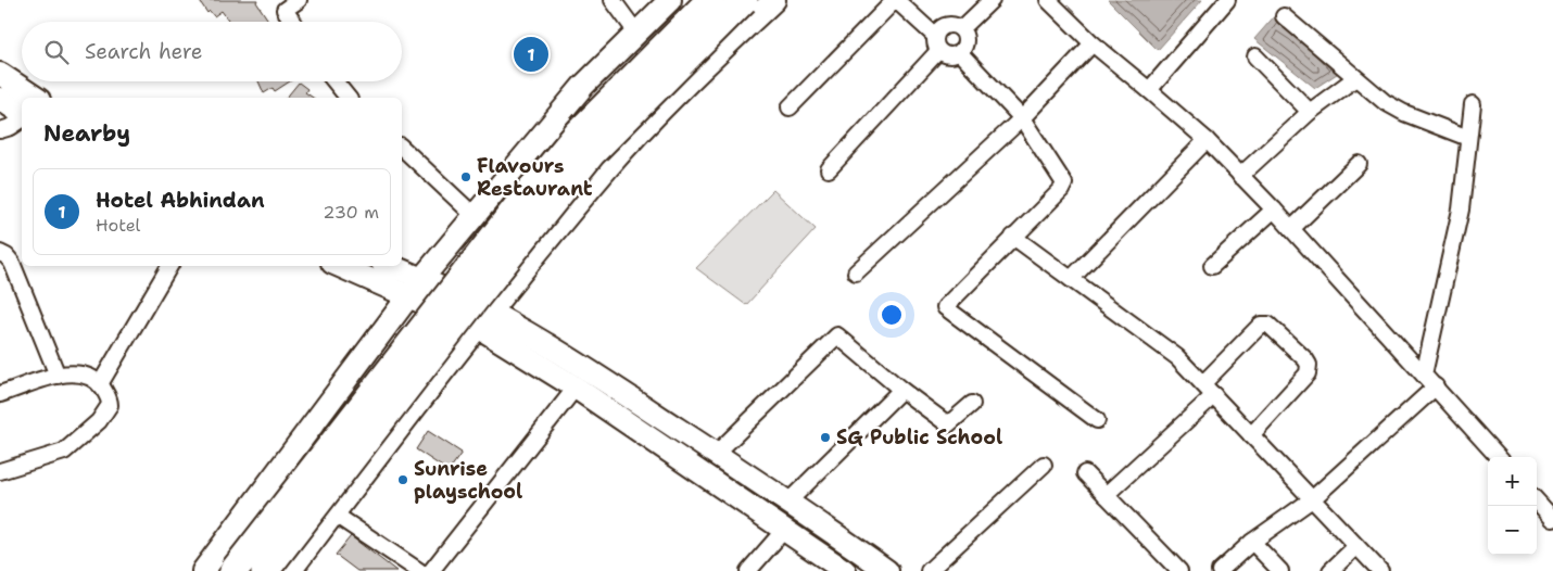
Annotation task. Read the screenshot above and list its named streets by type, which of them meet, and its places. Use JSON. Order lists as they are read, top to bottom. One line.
{"places":["Flavours Restaurant","SG Public School","Sunrise playschool"],"page":{"search":"Search here","pins":"1","heading":"Nearby","list":[{"mark":"1","name":"Hotel Abhindan","note":"Hotel","value":"230 m"}],"map_buttons":["+","−"]}}
